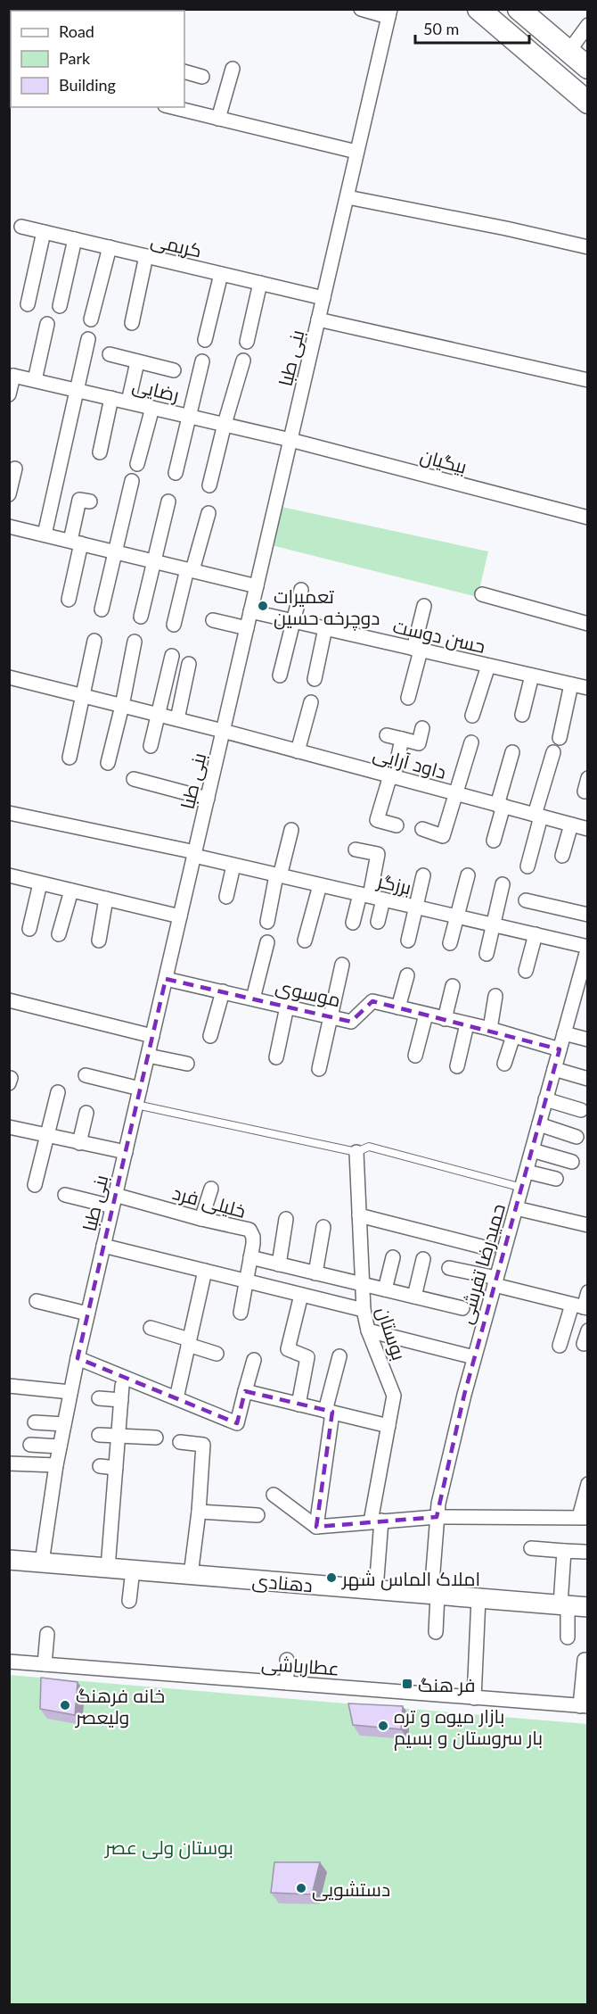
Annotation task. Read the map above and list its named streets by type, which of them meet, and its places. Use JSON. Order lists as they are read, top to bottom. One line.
{"streets":{"main road":["دهنادی"],"street":["کریمی","بنی طبا","رضایی","بیگیان","حسن دوست","داود آرایی","برزگر","موسوی","خلیلی فرد","حمیدرضا تفرشی","بوستان","عطارباشی"]},"crossings":[["کریمی","بنی طبا"],["بنی طبا","رضایی"],["بنی طبا","بیگیان"],["بنی طبا","حسن دوست"],["بنی طبا","داود آرایی"],["بنی طبا","برزگر"],["بنی طبا","موسوی"],["بنی طبا","خلیلی فرد"],["بنی طبا","دهنادی"],["رضایی","بیگیان"],["برزگر","حمیدرضا تفرشی"],["موسوی","حمیدرضا تفرشی"],["حمیدرضا تفرشی","دهنادی"],["بوستان","دهنادی"]],"parks":["بوستان ولی عصر"],"places":{"other":["تعمیرات دوچرخه حسین","املاک الماس شهر","خانه فرهنگ ولیعصر","بازار میوه و تره بار سروستان و بسیم","دستشویی"],"transit":["فر هنگ"]},"legend":["Road","Park","Building"],"scale_bar":"50 m"}
